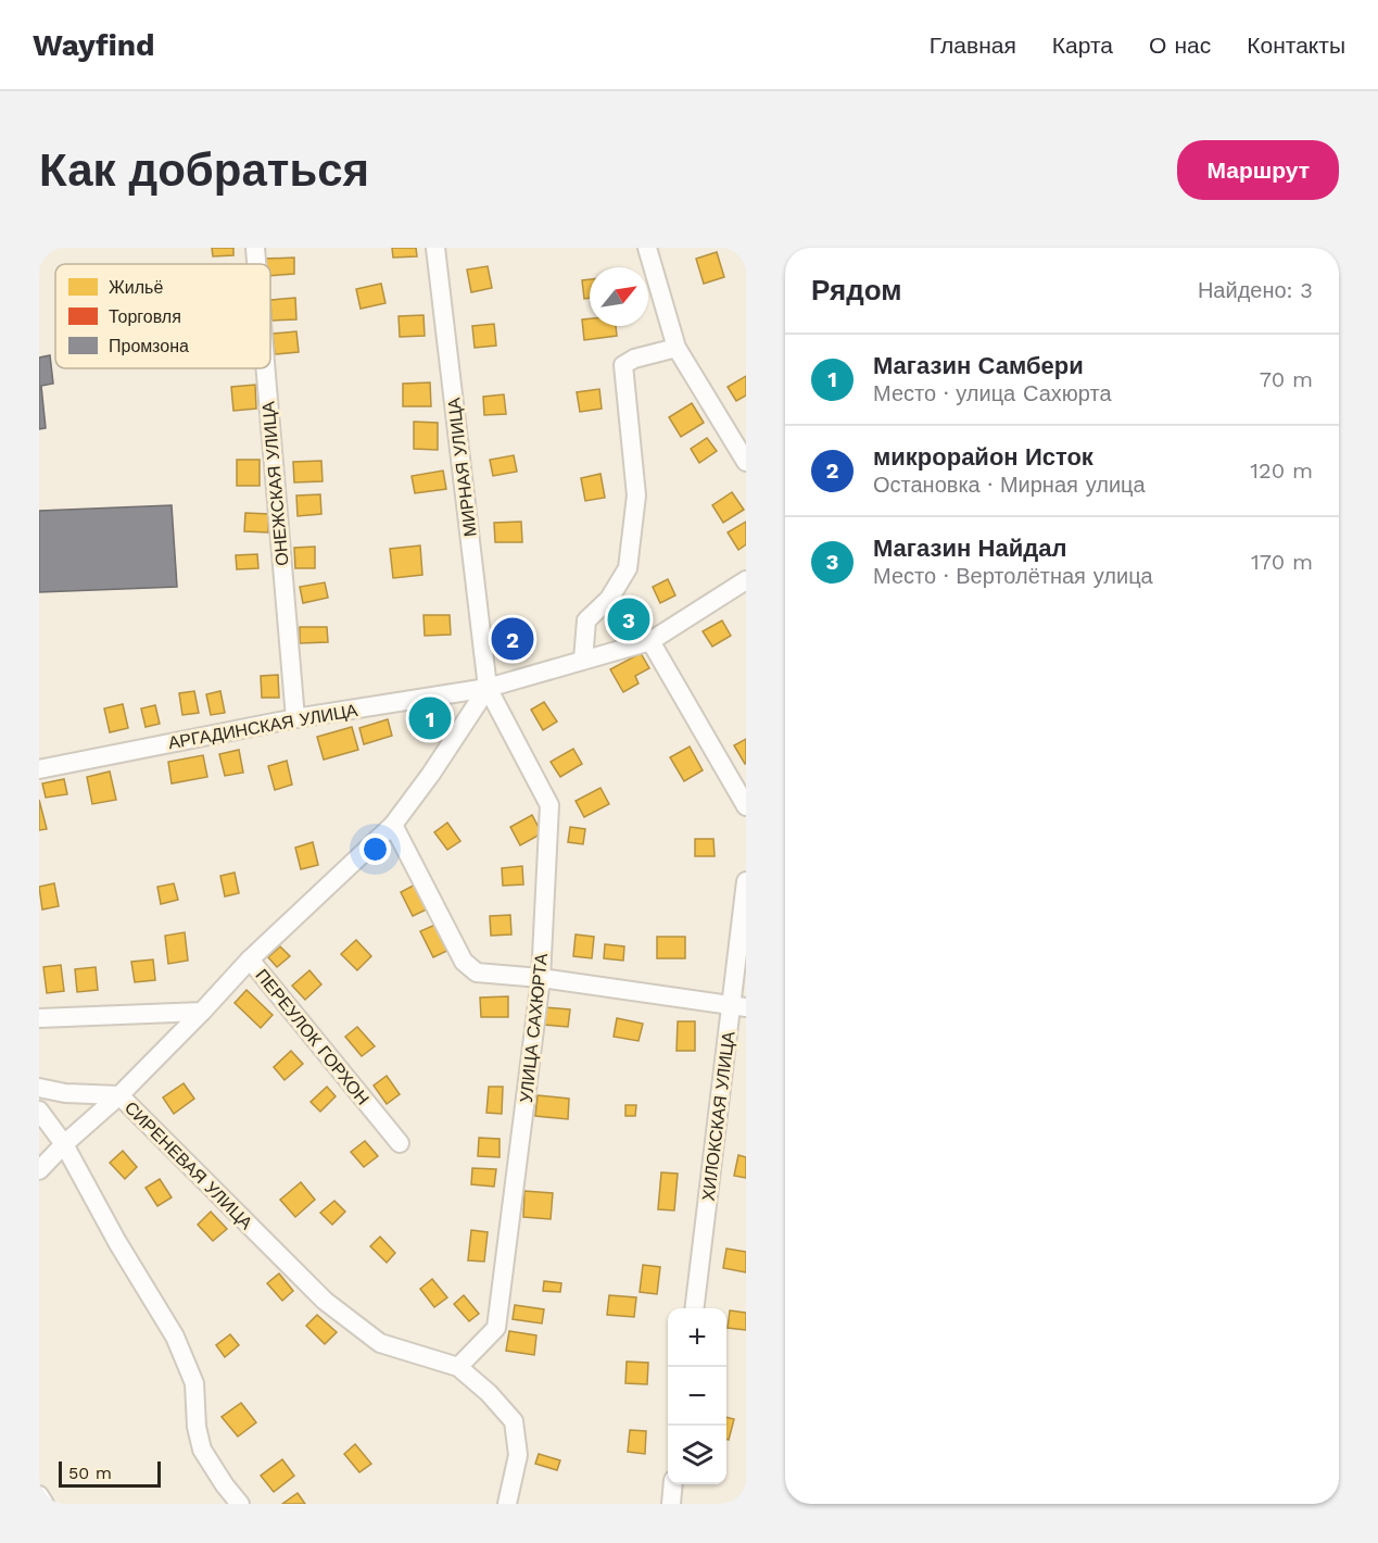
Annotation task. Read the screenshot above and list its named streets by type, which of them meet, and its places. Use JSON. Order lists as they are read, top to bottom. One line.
{"streets":{"street":["МИРНАЯ УЛИЦА","ОНЕЖСКАЯ УЛИЦА","АРГАДИНСКАЯ УЛИЦА","УЛИЦА САХЮРТА","ПЕРЕУЛОК ГОРХОН","ХИЛОКСКАЯ УЛИЦА","СИРЕНЕВАЯ УЛИЦА"]},"crossings":[["МИРНАЯ УЛИЦА","АРГАДИНСКАЯ УЛИЦА"],["МИРНАЯ УЛИЦА","УЛИЦА САХЮРТА"],["ОНЕЖСКАЯ УЛИЦА","АРГАДИНСКАЯ УЛИЦА"],["АРГАДИНСКАЯ УЛИЦА","УЛИЦА САХЮРТА"],["УЛИЦА САХЮРТА","СИРЕНЕВАЯ УЛИЦА"],["ПЕРЕУЛОК ГОРХОН","СИРЕНЕВАЯ УЛИЦА"]],"legend":["Жильё","Торговля","Промзона"],"scale_bar":"50 m","north":"top right","page":{"header":"Wayfind","nav":["Главная","Карта","О нас","Контакты"],"buttons":"Маршрут","title":"Как добраться","heading":["Рядом","Найдено: 3"],"list":[{"mark":"1","name":"Магазин Самбери","note":"Место · улица Сахюрта","value":"70 m"},{"mark":"2","name":"микрорайон Исток","note":"Остановка · Мирная улица","value":"120 m"},{"mark":"3","name":"Магазин Найдал","note":"Место · Вертолётная улица","value":"170 m"}],"pins":["3","2","1"],"map_buttons":["+","−"],"scale":"50 m"}}
